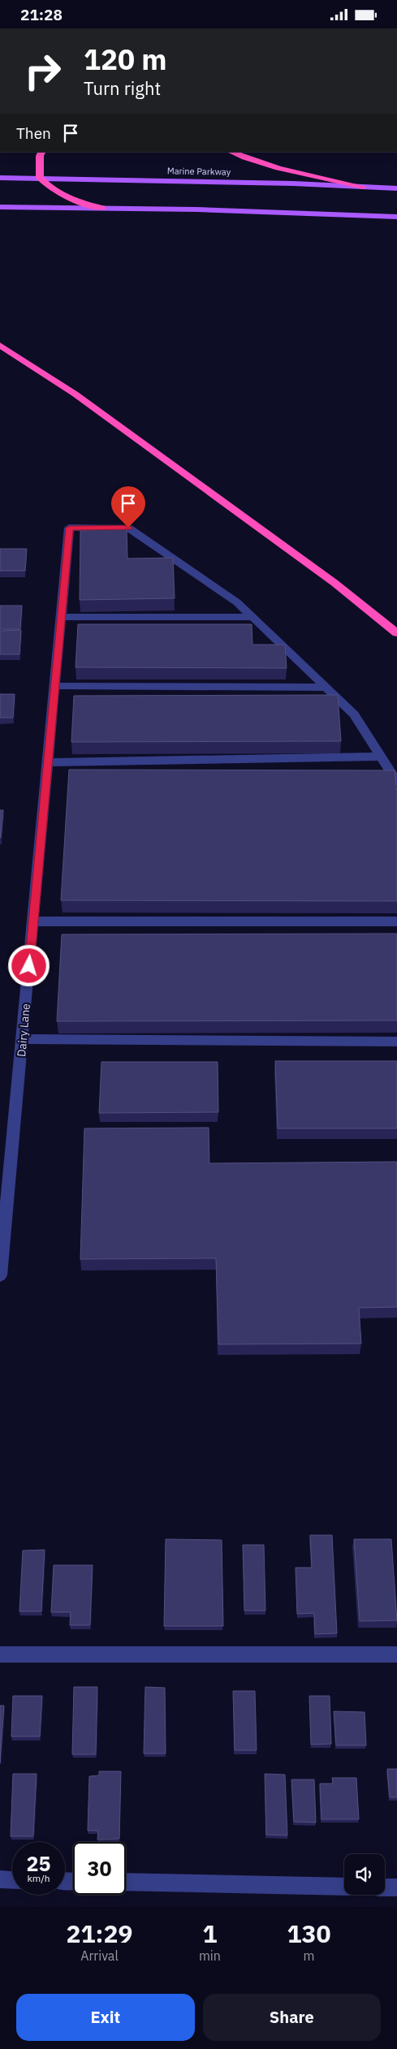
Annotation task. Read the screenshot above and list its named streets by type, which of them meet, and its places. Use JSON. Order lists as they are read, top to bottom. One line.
{"streets":{"main road":["Marine Parkway"],"street":["Dairy Lane"]},"page":{"status":"21:28","turn":["120 m","Turn right"],"then":"Then","speed":"25 km/h","limit":"30","eta":["21:29","Arrival","1","min","130","m"],"buttons":["Exit","Share"]}}
